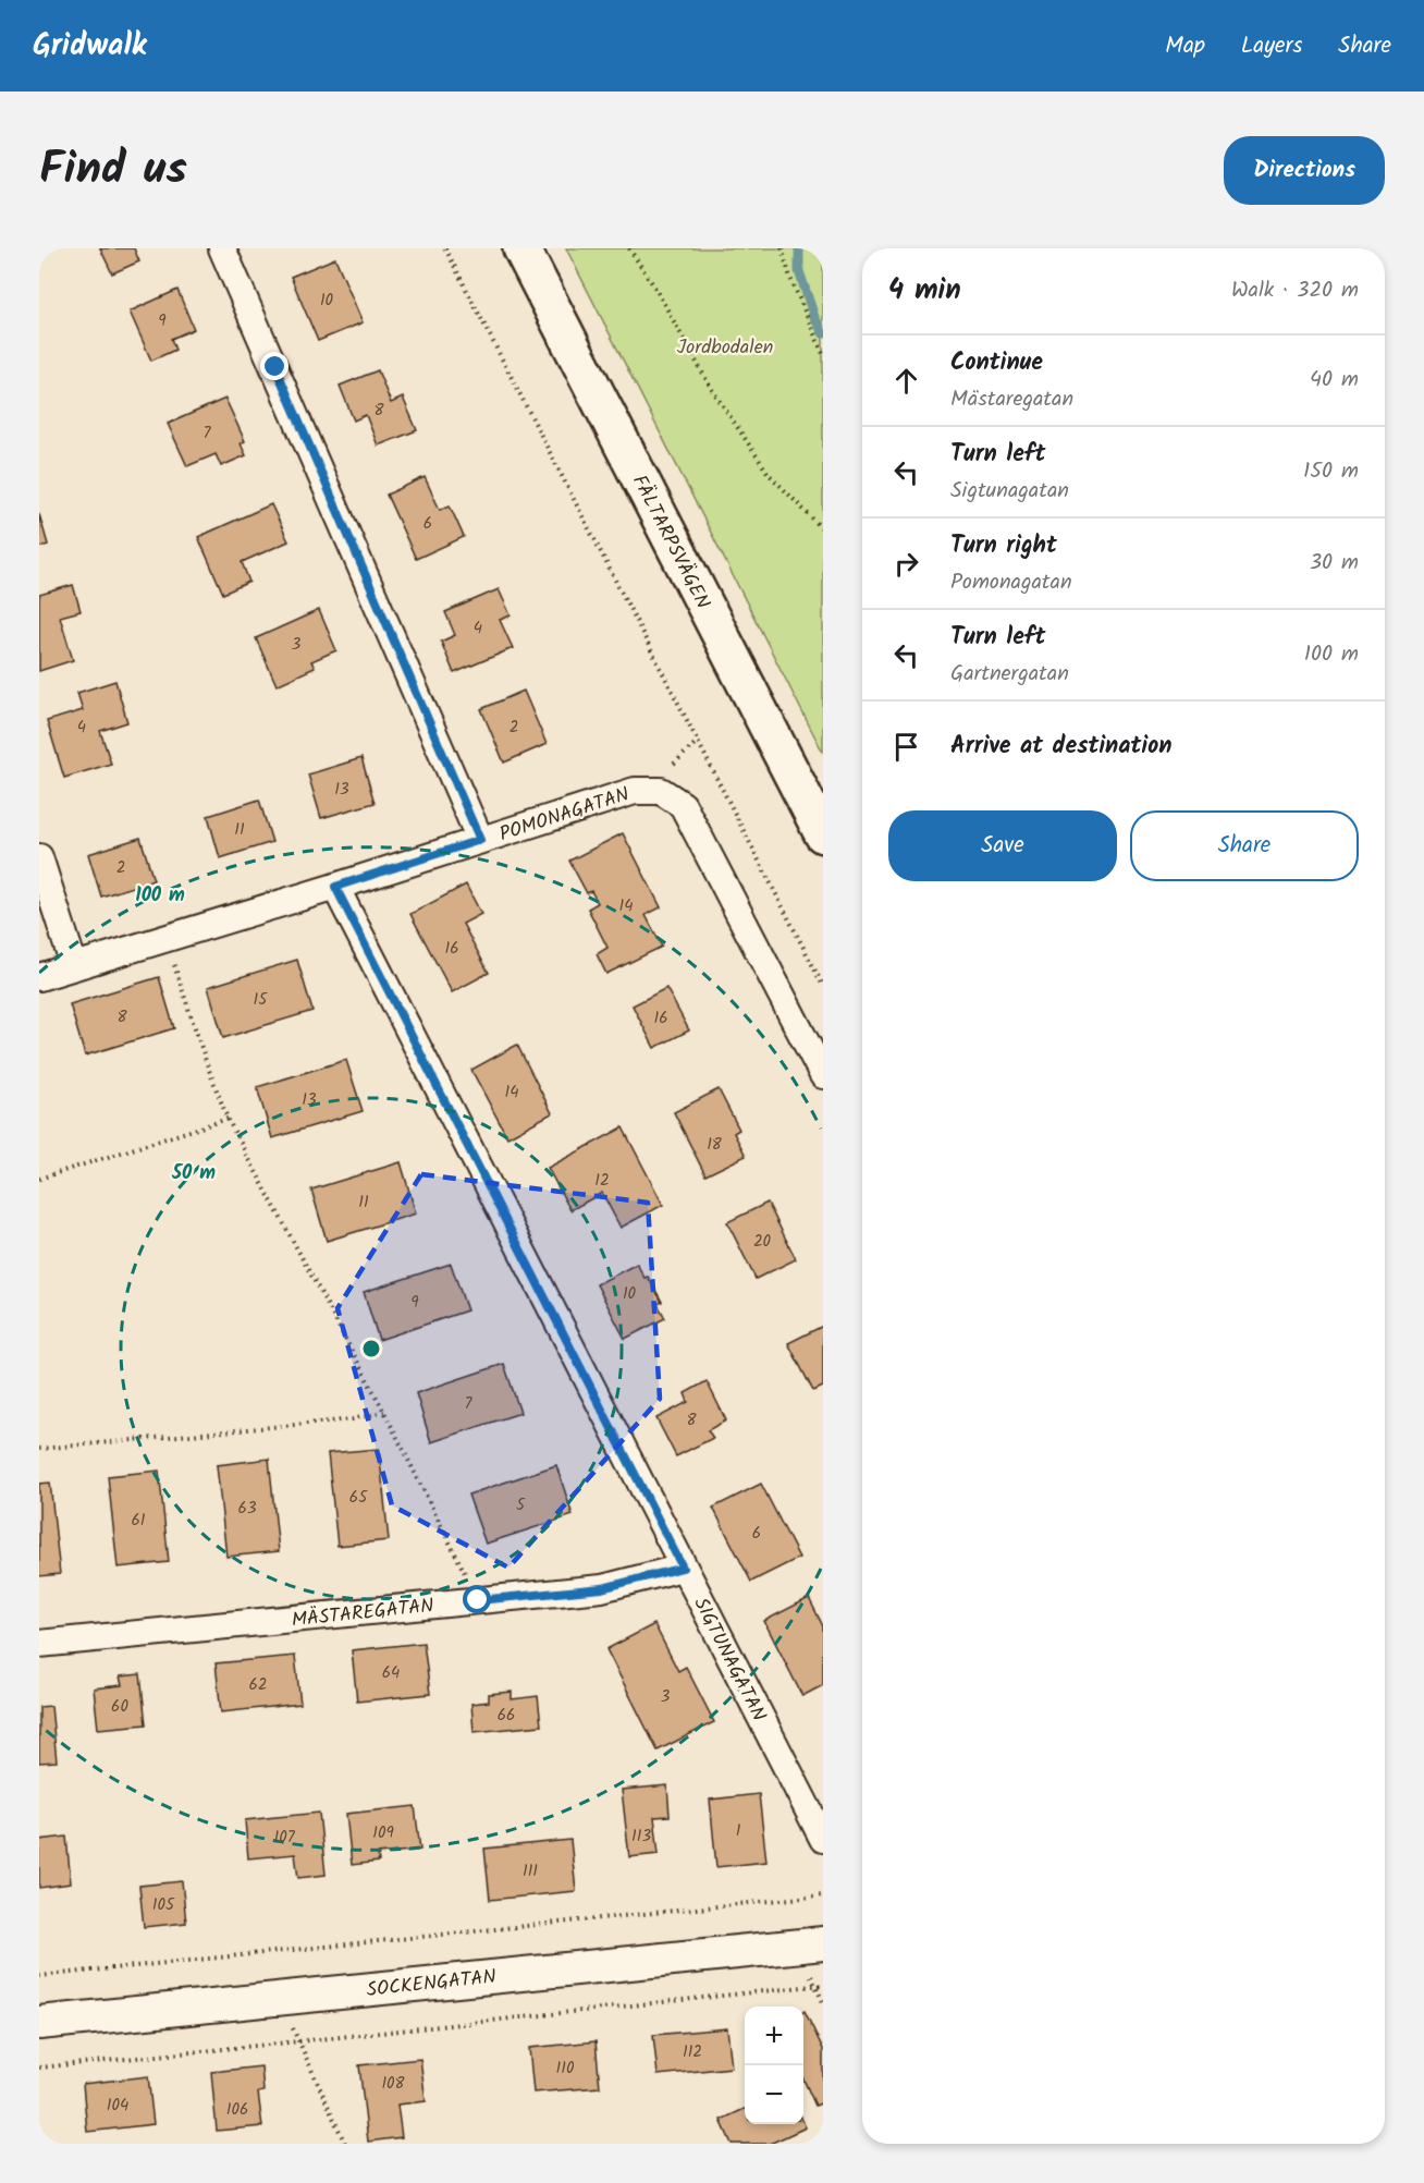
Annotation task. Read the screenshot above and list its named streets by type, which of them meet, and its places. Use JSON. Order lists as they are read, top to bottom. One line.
{"streets":{"main road":["FÄLTARPSVÄGEN"],"street":["POMONAGATAN","MÄSTAREGATAN","SIGTUNAGATAN","SOCKENGATAN"]},"crossings":[["POMONAGATAN","SIGTUNAGATAN"],["MÄSTAREGATAN","SIGTUNAGATAN"]],"parks":["Jordbodalen"],"house_numbers":["10","9","8","7","6","4","3","4","2","13","11","2","14","16","15","8","16","14","13","18","12","11","20","10","9","7","8","65","5","63","61","6","64","62","3","60","66","1","109","113","107","111","105","112","110","108","104","106"],"page":{"header":"Gridwalk","nav":["Map","Layers","Share"],"title":"Find us","buttons":["Directions",["Save","Share"]],"heading":["4 min","Walk · 320 m"],"list":[["Continue","Mästaregatan","40 m"],["Turn left","Sigtunagatan","150 m"],["Turn right","Pomonagatan","30 m"],["Turn left","Gartnergatan","100 m"],"Arrive at destination"],"map_buttons":["+","−"]},"rings":["100 m","50 m"]}
